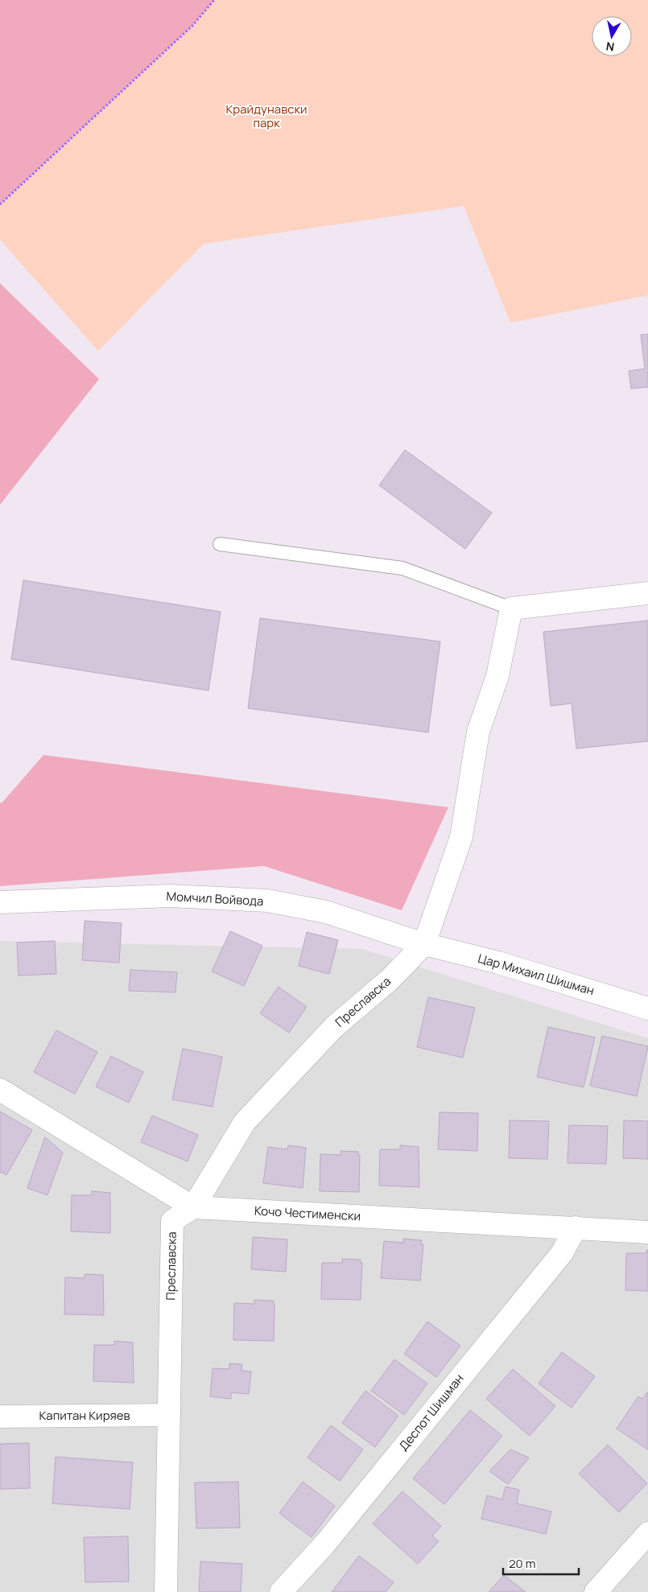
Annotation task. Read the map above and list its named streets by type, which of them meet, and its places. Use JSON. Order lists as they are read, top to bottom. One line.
{"streets":{"street":["Момчил Войвода","Цар Михаил Шишман","Преславска","Кочо Честименски","Деспот Шишман","Капитан Киряев"]},"crossings":[["Момчил Войвода","Цар Михаил Шишман"],["Момчил Войвода","Преславска"],["Цар Михаил Шишман","Преславска"],["Преславска","Кочо Честименски"],["Преславска","Капитан Киряев"],["Кочо Честименски","Деспот Шишман"]],"parks":["Крайдунавски парк"],"scale_bar":"20 m","north":"bottom"}
